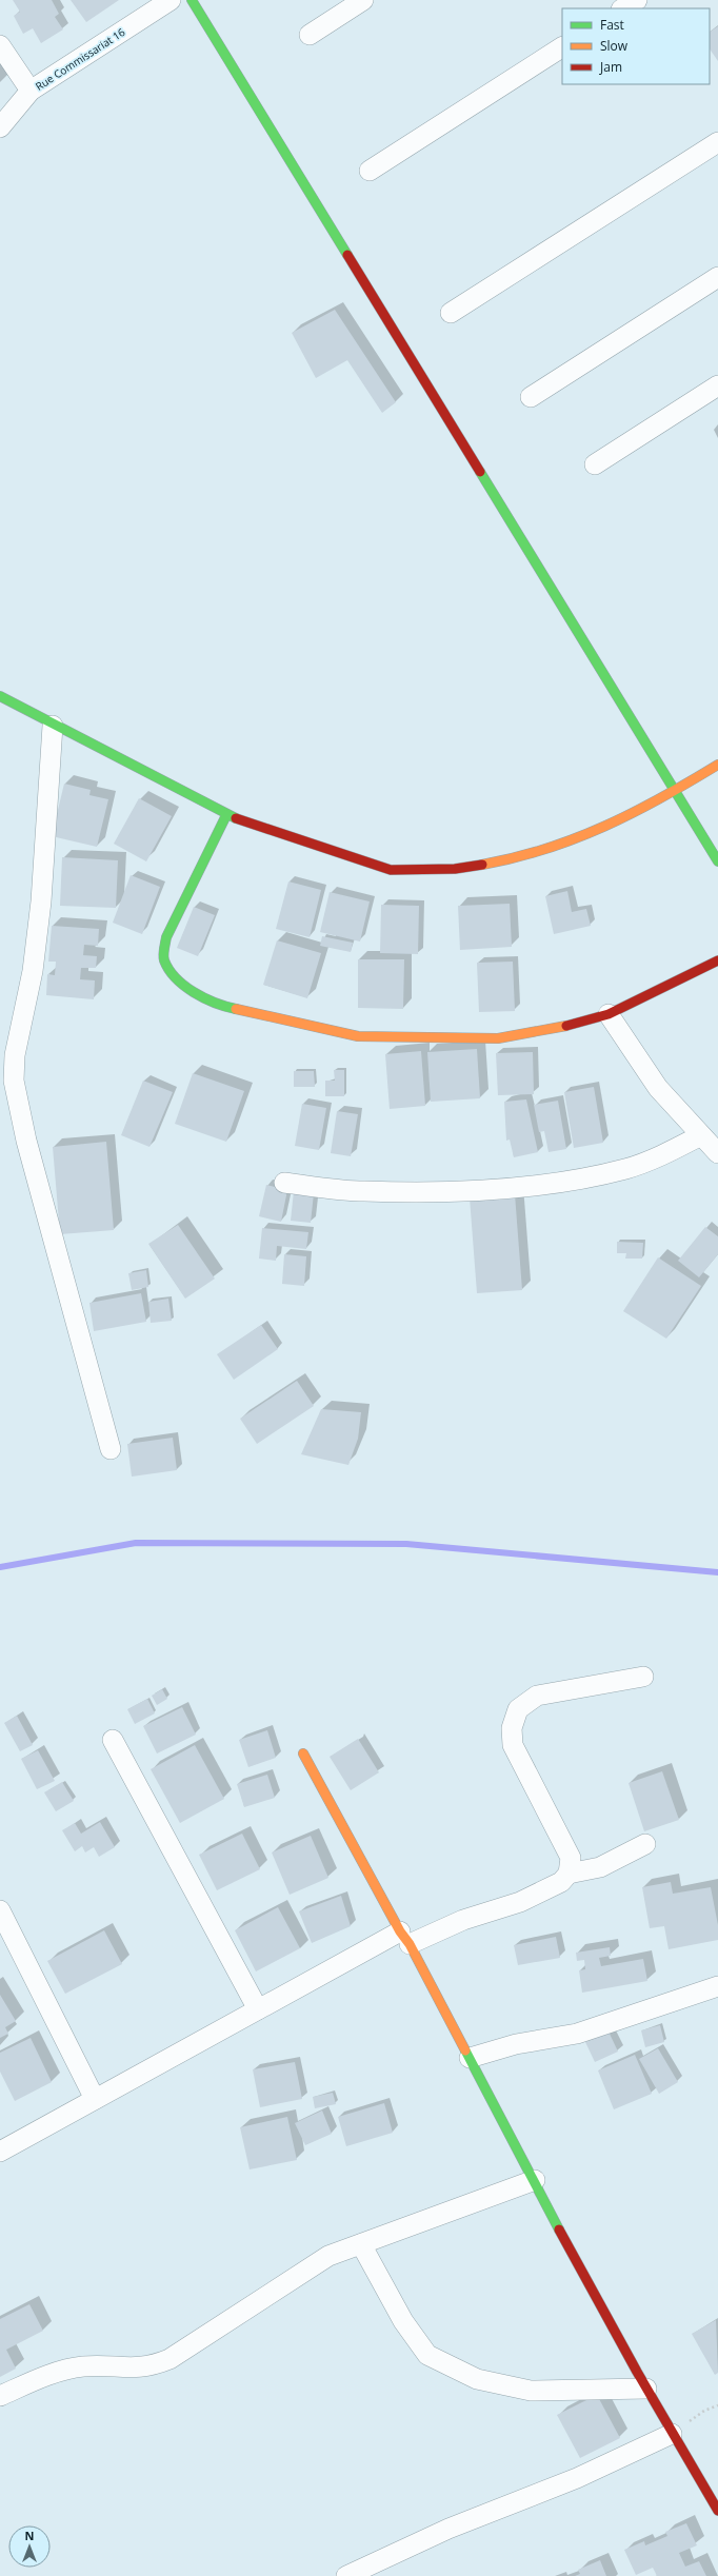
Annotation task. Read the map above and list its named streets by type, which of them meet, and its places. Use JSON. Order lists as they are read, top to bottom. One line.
{"streets":{"street":["Rue Commissariat 16"]},"legend":["Fast","Slow","Jam"],"north":"top"}
